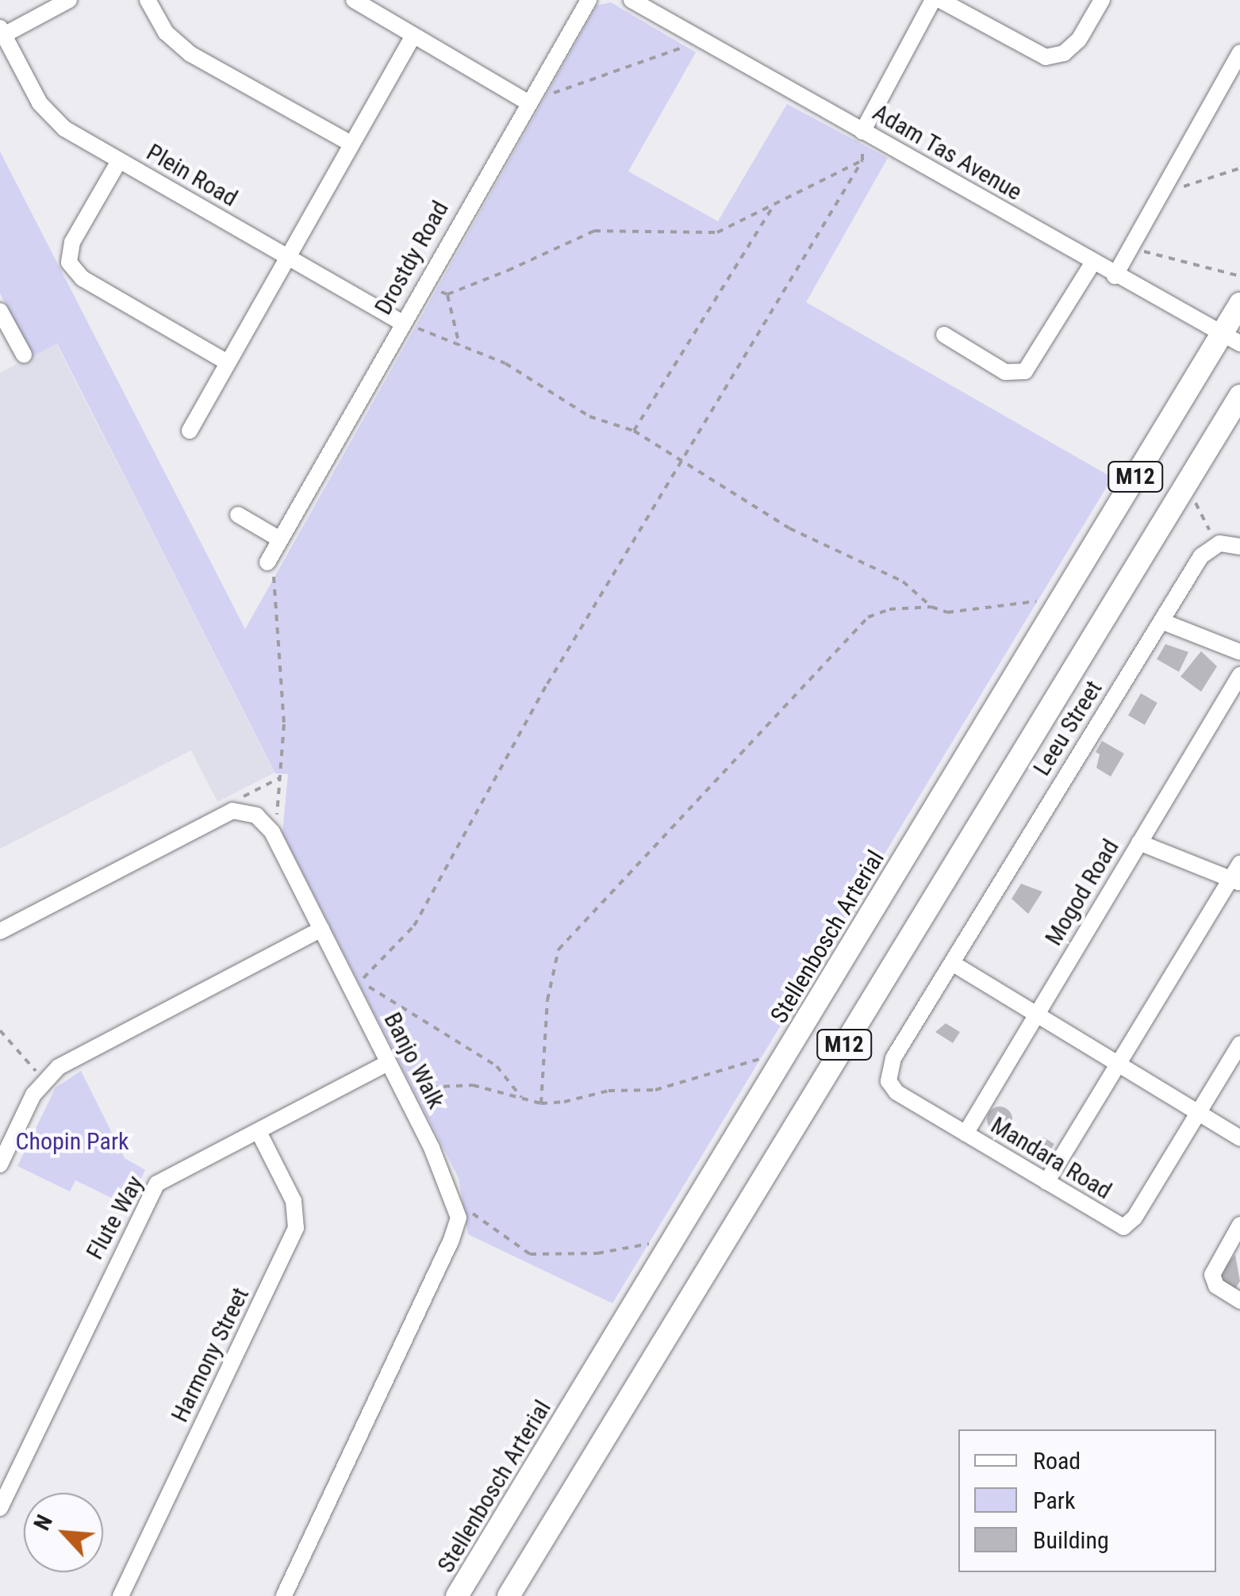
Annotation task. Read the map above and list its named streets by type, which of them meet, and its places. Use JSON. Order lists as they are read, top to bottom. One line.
{"streets":{"main road":["M12","Stellenbosch Arterial"],"street":["Adam Tas Avenue","Plein Road","Drostdy Road","Leeu Street","Mogod Road","Banjo Walk","Mandara Road","Flute Way","Harmony Street"]},"crossings":[["Adam Tas Avenue","Stellenbosch Arterial"],["Plein Road","Drostdy Road"],["Leeu Street","Mandara Road"],["Mogod Road","Mandara Road"],["Banjo Walk","Flute Way"],["Flute Way","Harmony Street"]],"parks":["Chopin Park"],"legend":["Road","Park","Building"],"north":"top left"}
